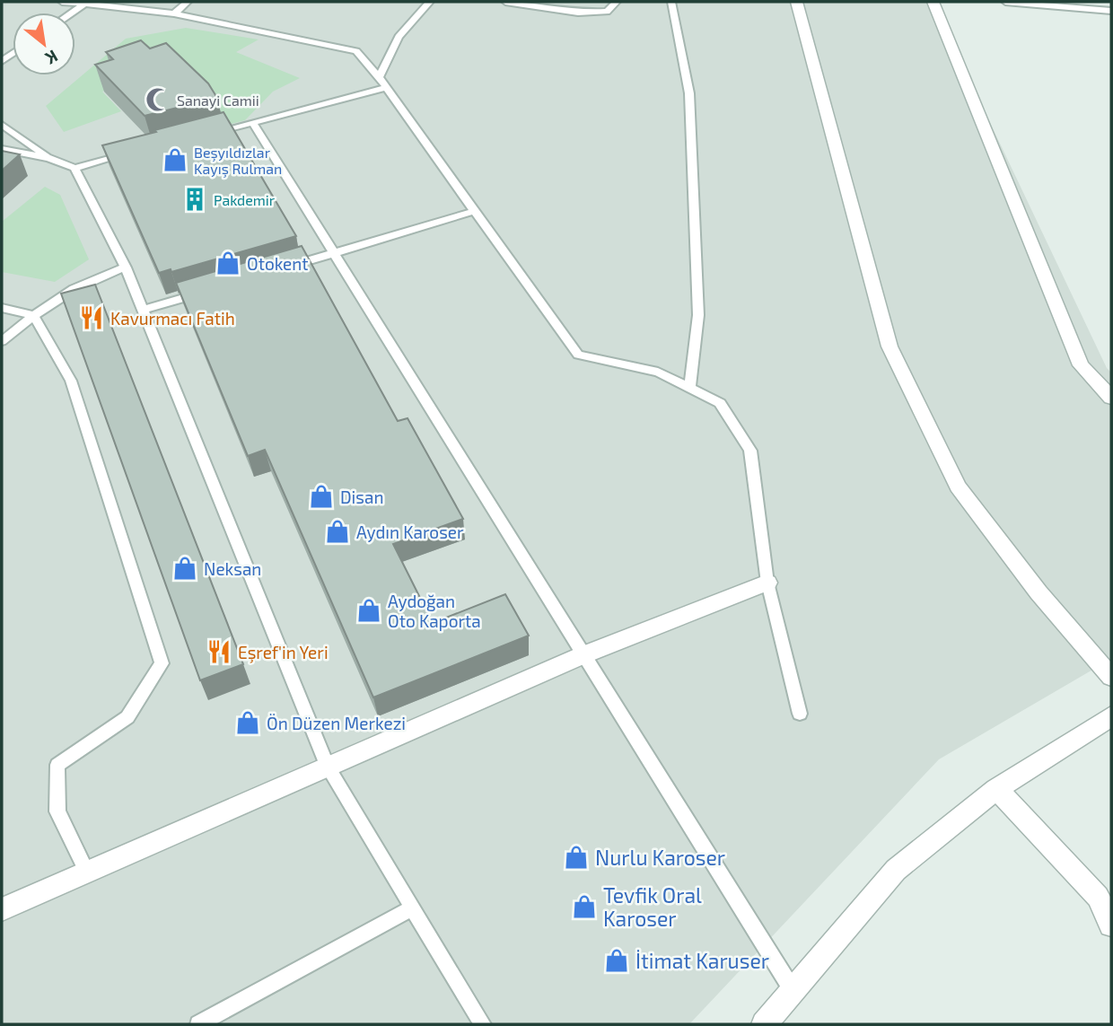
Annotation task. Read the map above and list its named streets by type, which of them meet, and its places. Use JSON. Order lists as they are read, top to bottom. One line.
{"places":{"mosque":["Sanayi Camii"],"shop":["Beşyıldızlar Kayış Rulman","Otokent","Disan","Aydın Karoser","Neksan","Aydoğan Oto Kaporta","Ön Düzen Merkezi","Nurlu Karoser","Tevfik Oral Karoser","İtimat Karuser"],"building":["Pakdemir"],"restaurant":["Kavurmacı Fatih","Eşref'in Yeri"]},"north":"bottom right"}
